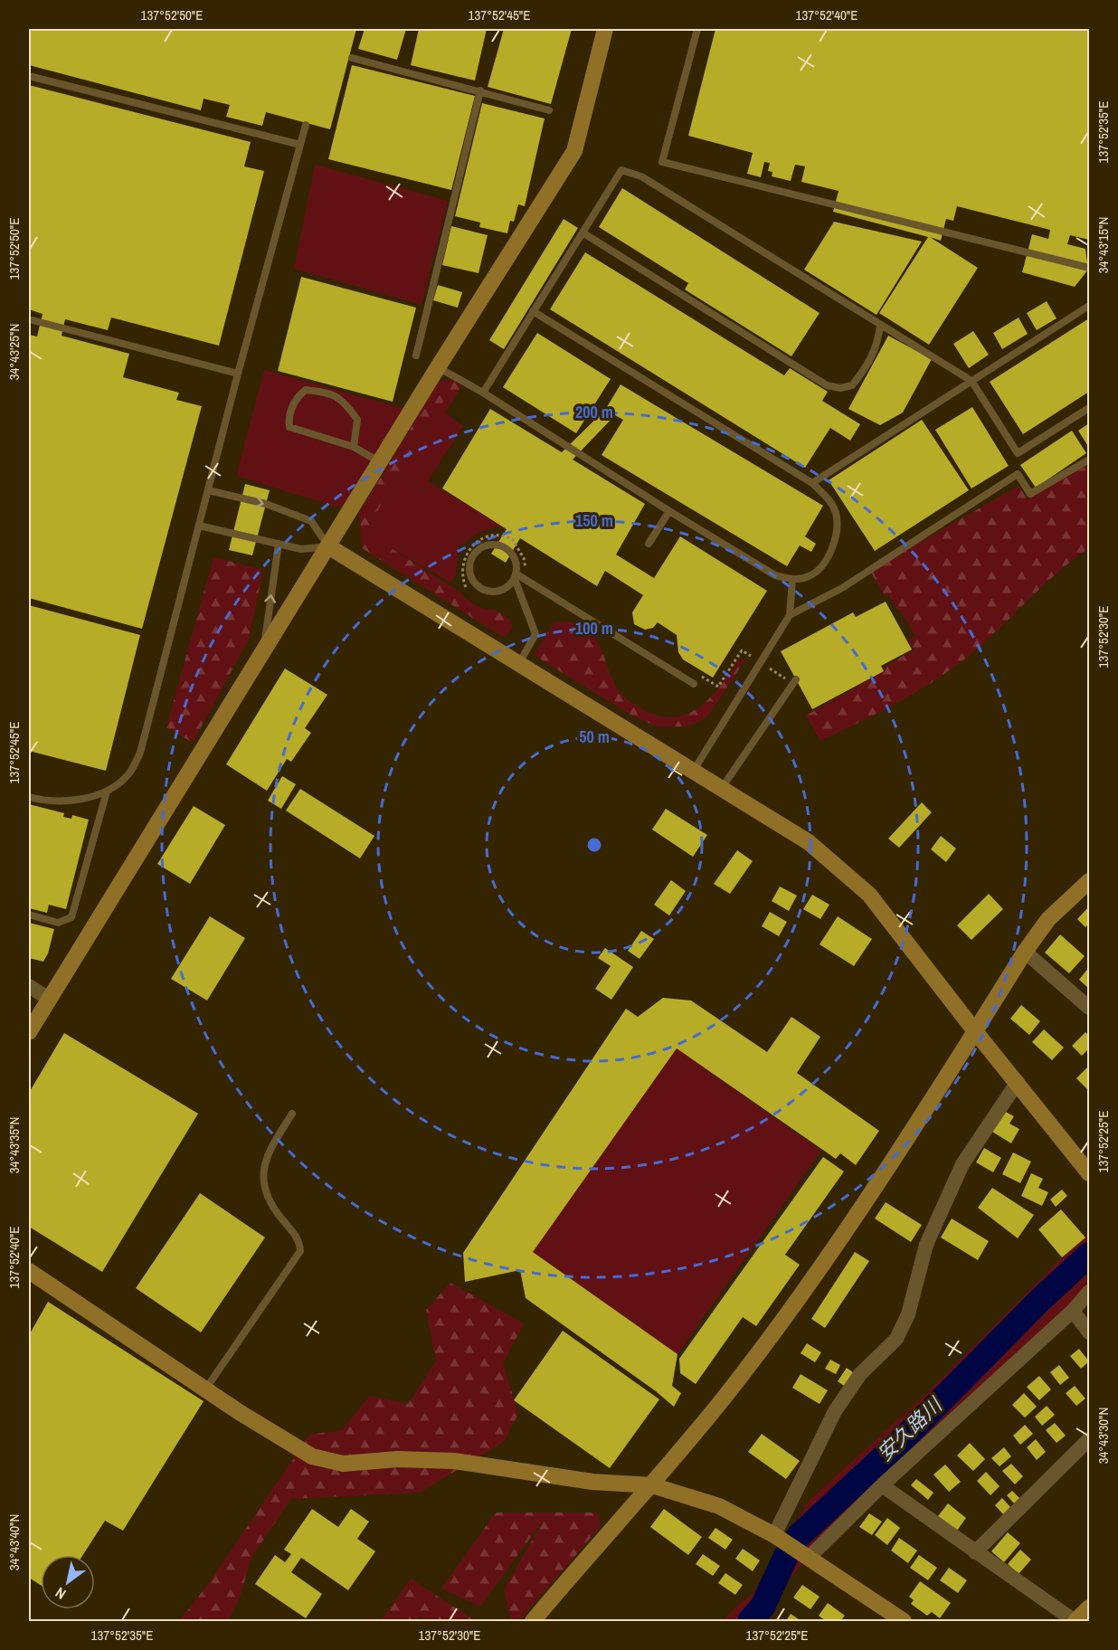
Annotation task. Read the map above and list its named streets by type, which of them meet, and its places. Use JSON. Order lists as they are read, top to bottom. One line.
{"water":["安久路川"],"north":"bottom left","coordinates":["137°52'50\"E","137°52'45\"E","137°52'40\"E","137°52'35\"E","34°43'15\"N","34°43'25\"N","137°52'30\"E","137°52'25\"E","34°43'35\"N","34°43'30\"N","34°43'40\"N"],"rings":["200 m","150 m","100 m","50 m"]}
